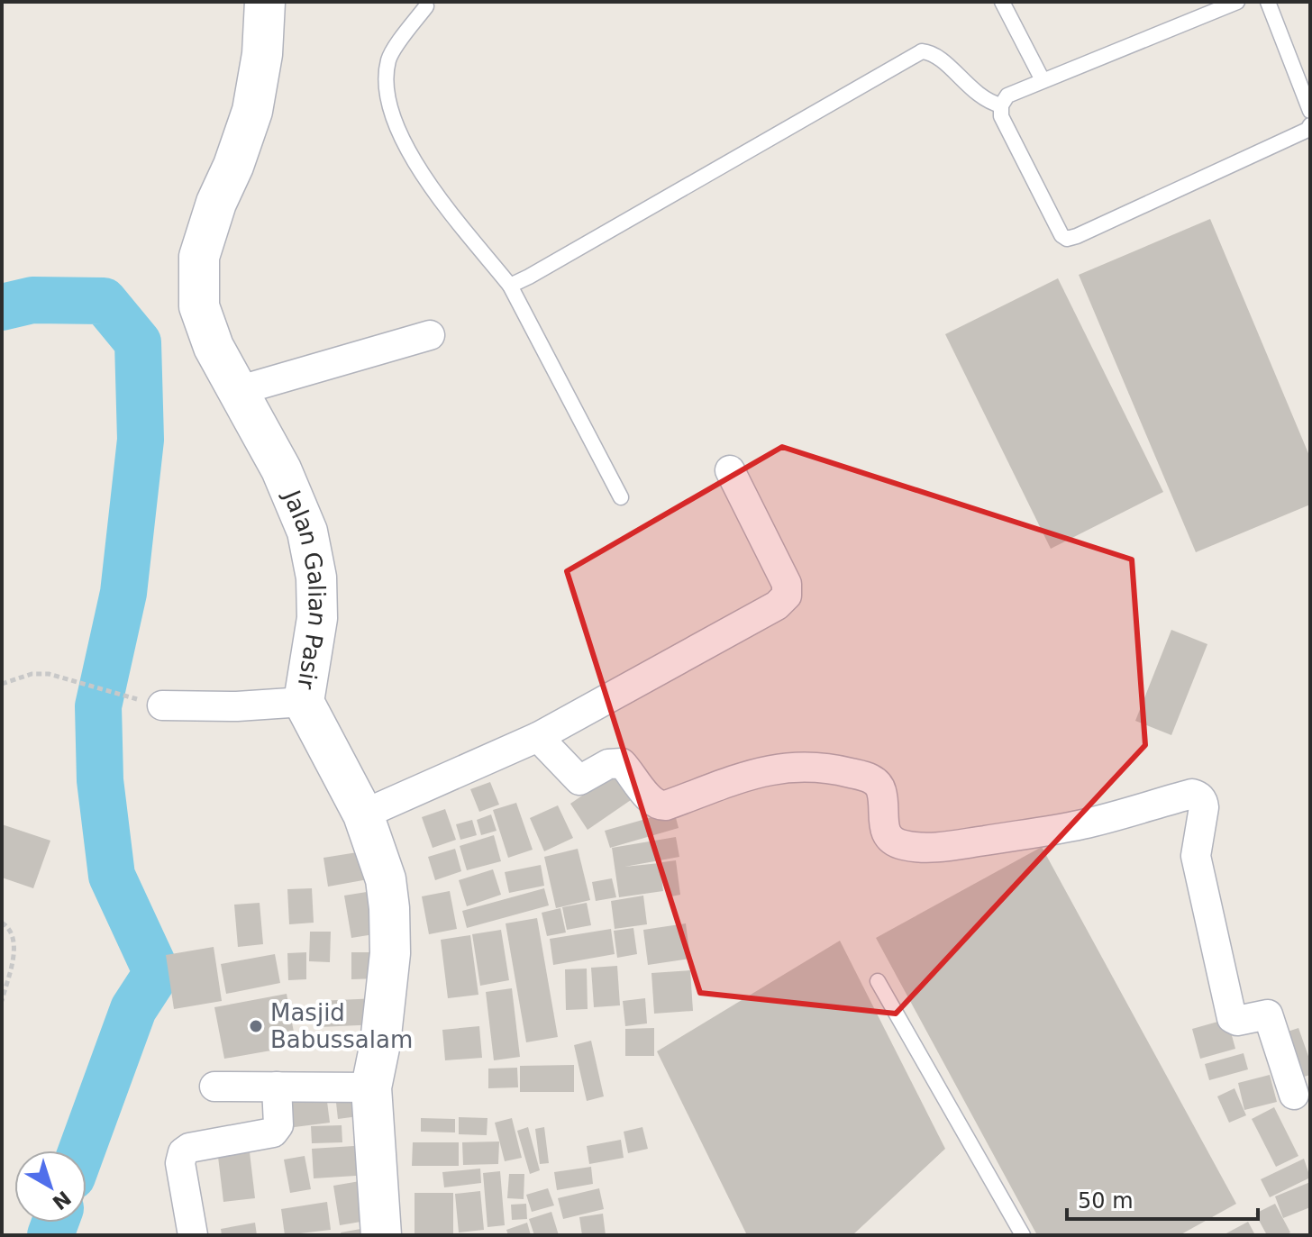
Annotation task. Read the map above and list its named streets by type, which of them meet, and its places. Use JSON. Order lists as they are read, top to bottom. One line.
{"streets":{"street":["Jalan Galian Pasir"]},"places":["Masjid Babussalam"],"scale_bar":"50 m","north":"bottom right"}
